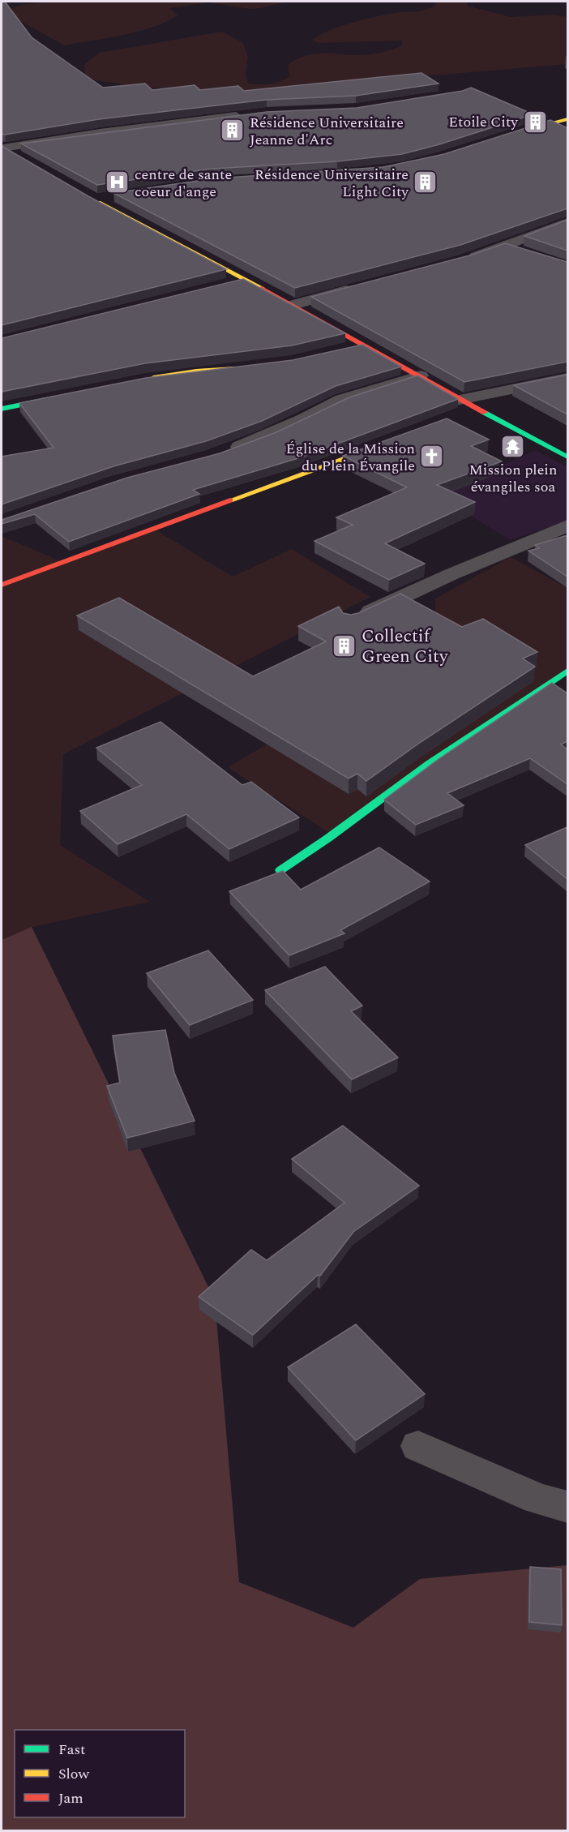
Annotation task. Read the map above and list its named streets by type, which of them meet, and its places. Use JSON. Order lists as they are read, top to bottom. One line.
{"places":{"building":["Etoile City","Résidence Universitaire Jeanne d'Arc","Résidence Universitaire Light City","Collectif Green City"],"hospital":["centre de sante coeur d'ange"],"temple":["Mission plein évangiles soa"],"church":["Église de la Mission du Plein Évangile"]},"legend":["Fast","Slow","Jam"]}
